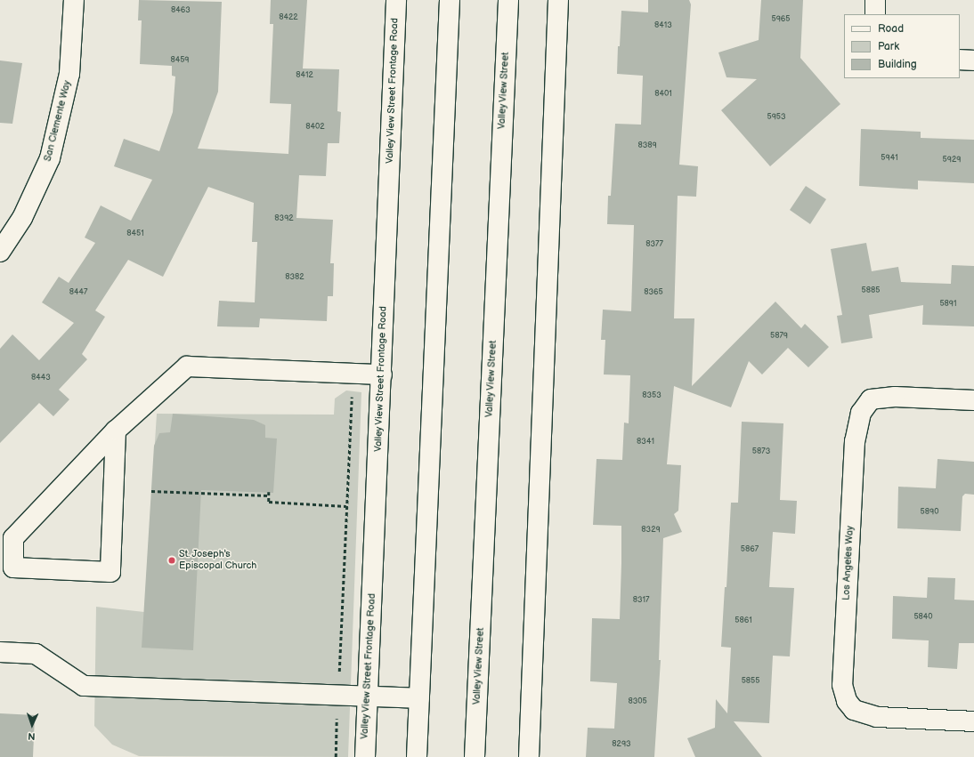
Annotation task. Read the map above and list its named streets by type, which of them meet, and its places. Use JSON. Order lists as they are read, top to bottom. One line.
{"streets":{"street":["Valley View Street Frontage Road","Valley View Street","San Clemente Way","Los Angeles Way"]},"places":["St. Joseph's Episcopal Church"],"house_numbers":["8463","8422","5965","8413","8459","8412","8401","5953","8402","8389","5941","5929","8392","8451","8377","8382","5885","8447","8365","5891","5879","8443","8353","8341","5873","5890","8329","5867","8317","5840","5861","5855","8305","8293"],"legend":["Road","Park","Building"],"north":"bottom"}
